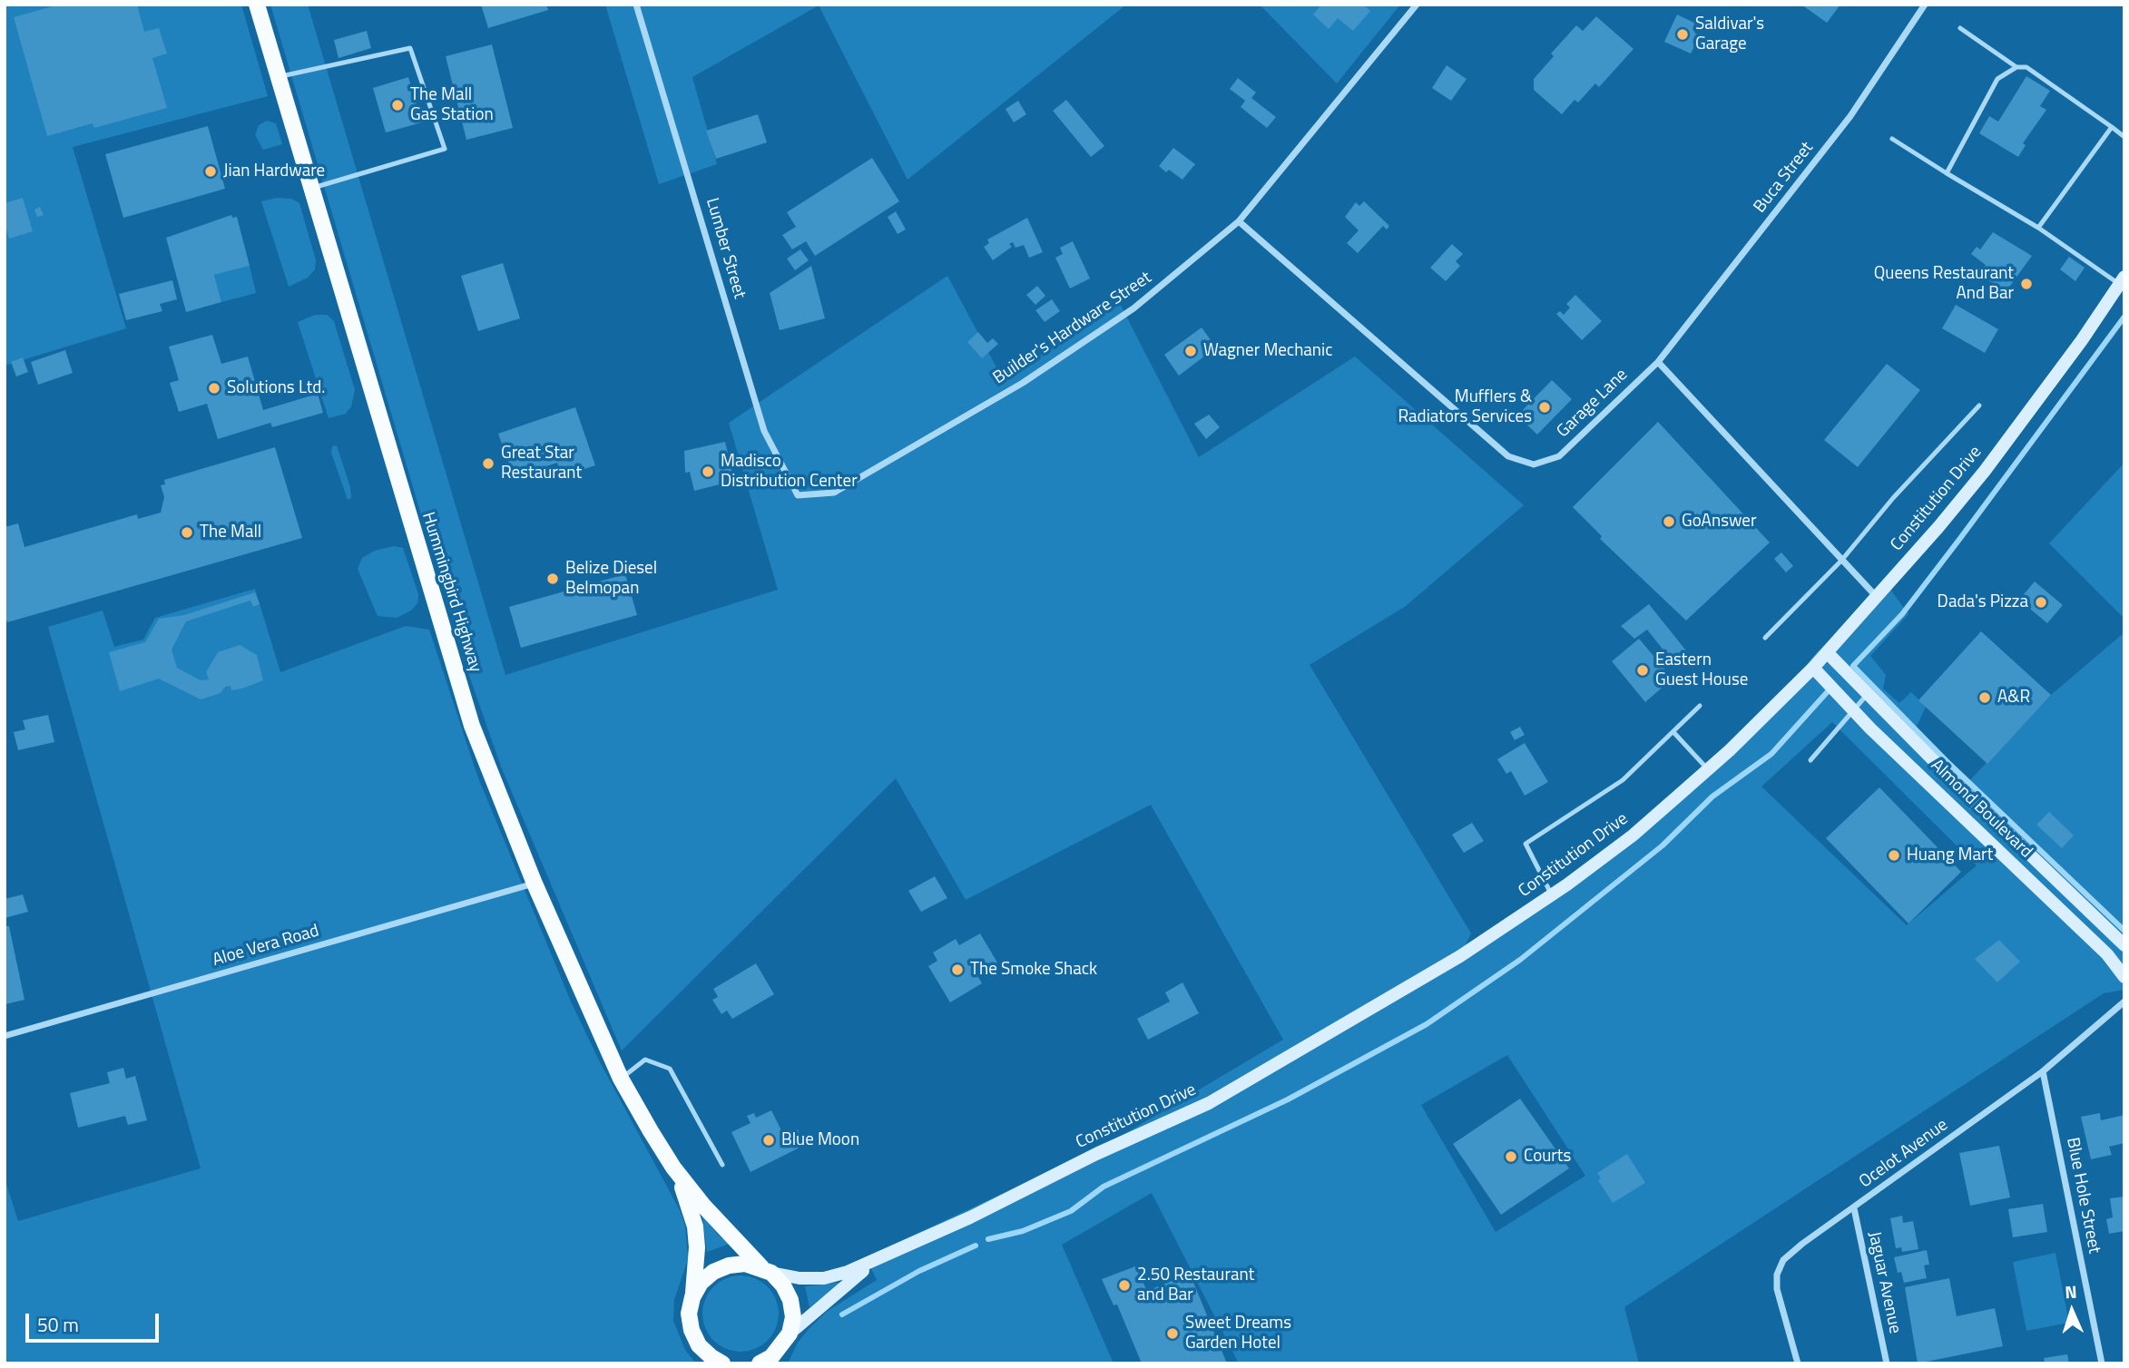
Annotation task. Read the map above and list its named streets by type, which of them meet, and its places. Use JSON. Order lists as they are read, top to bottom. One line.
{"streets":{"main road":["Constitution Drive","Hummingbird Highway","Almond Boulevard"],"street":["Buca Street","Lumber Street","Builder's Hardware Street","Garage Lane","Aloe Vera Road","Ocelot Avenue","Blue Hole Street","Jaguar Avenue"]},"crossings":[["Buca Street","Garage Lane"],["Lumber Street","Builder's Hardware Street"],["Builder's Hardware Street","Garage Lane"],["Constitution Drive","Hummingbird Highway"],["Constitution Drive","Almond Boulevard"],["Hummingbird Highway","Aloe Vera Road"],["Ocelot Avenue","Blue Hole Street"],["Ocelot Avenue","Jaguar Avenue"]],"places":["Saldivar's Garage","The Mall Gas Station","Jian Hardware","Queens Restaurant And Bar","Wagner Mechanic","Solutions Ltd.","Mufflers & Radiators Services","Great Star Restaurant","Madisco Distribution Center","GoAnswer","The Mall","Belize Diesel Belmopan","Dada's Pizza","Eastern Guest House","A&R","Huang Mart","The Smoke Shack","Blue Moon","Courts","2.50 Restaurant and Bar","Sweet Dreams Garden Hotel"],"scale_bar":"50 m","north":"top"}
